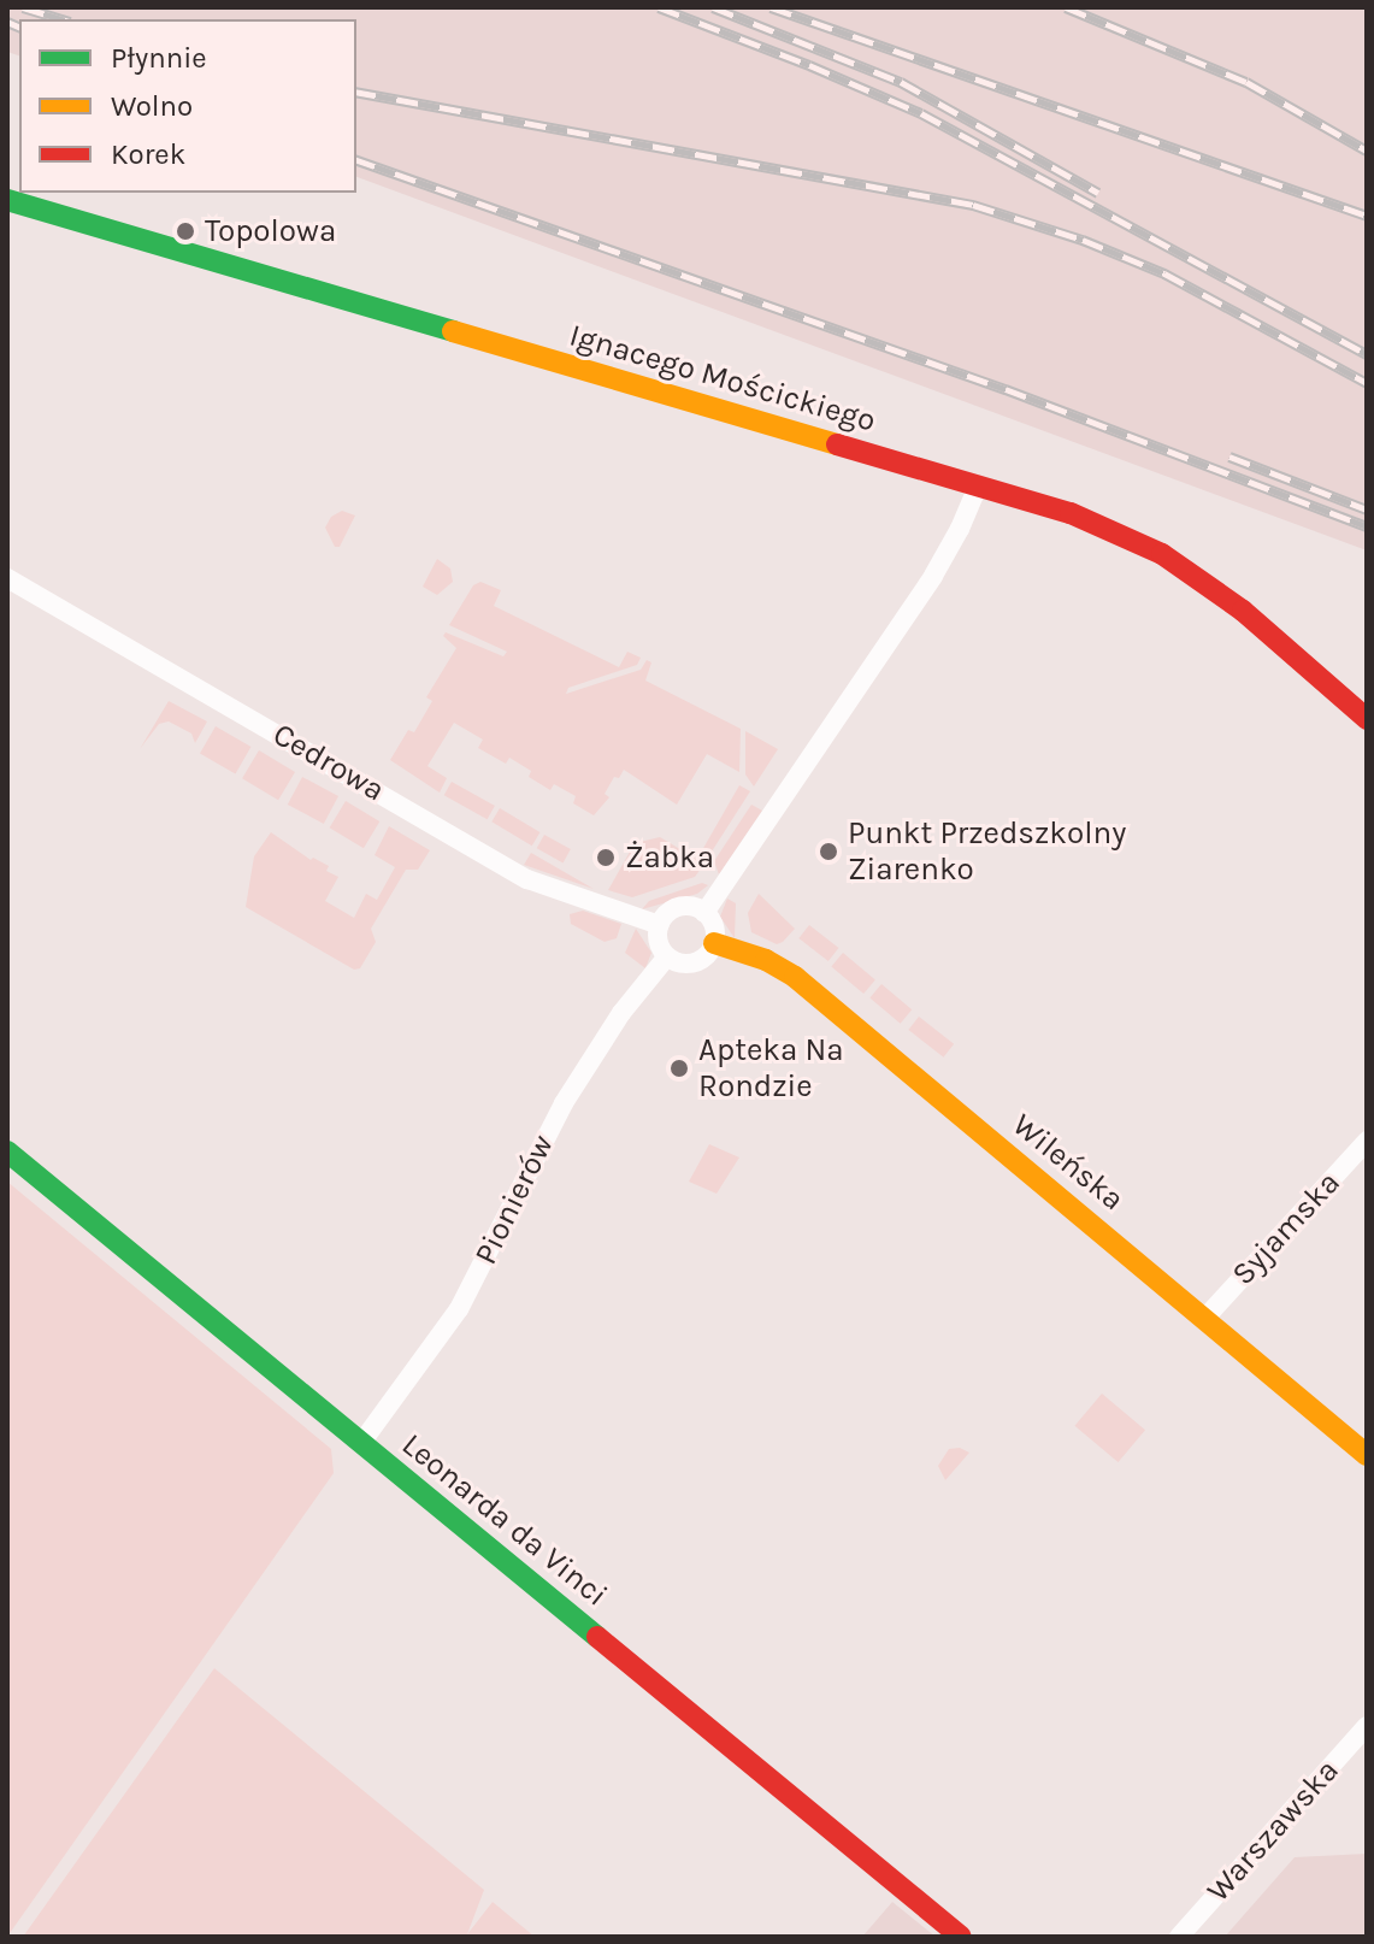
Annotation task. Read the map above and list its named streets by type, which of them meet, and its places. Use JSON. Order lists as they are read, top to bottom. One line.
{"streets":{"street":["Ignacego Mościckiego","Cedrowa","Wileńska","Pionierów","Syjamska","Leonarda da Vinci","Warszawska"]},"crossings":[["Cedrowa","Wileńska"],["Cedrowa","Pionierów"],["Wileńska","Pionierów"],["Wileńska","Syjamska"],["Pionierów","Leonarda da Vinci"]],"places":["Topolowa","Punkt Przedszkolny Ziarenko","Żabka","Apteka Na Rondzie"],"legend":["Płynnie","Wolno","Korek"]}
